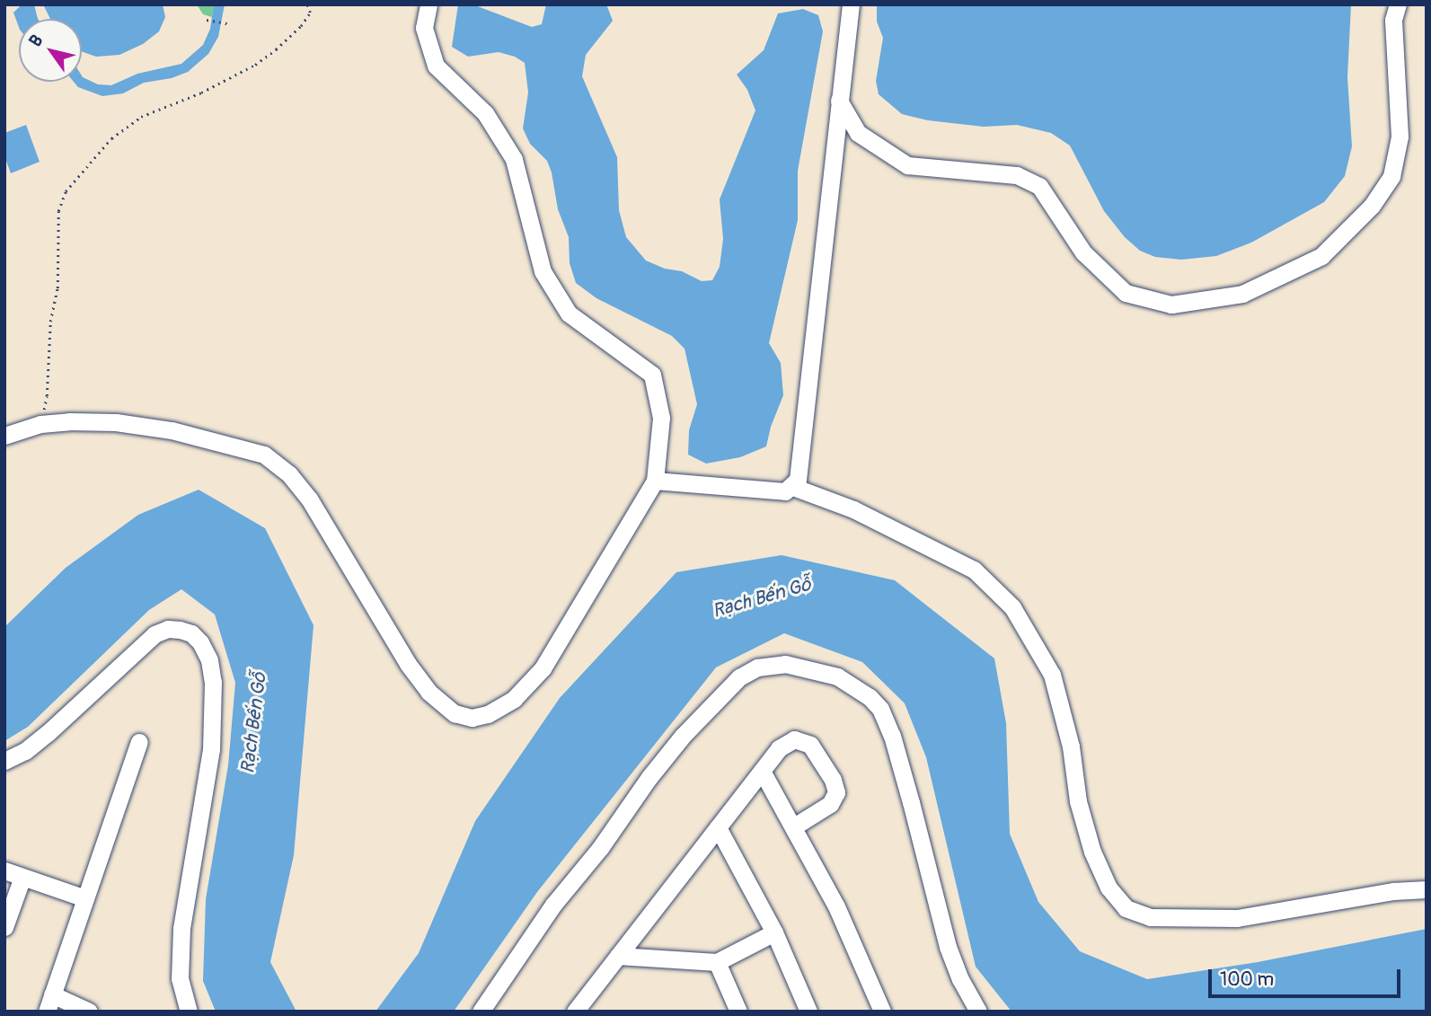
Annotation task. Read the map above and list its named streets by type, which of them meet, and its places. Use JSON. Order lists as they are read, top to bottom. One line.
{"water":["Rạch Bến Gỗ"],"scale_bar":"100 m","north":"top left"}
